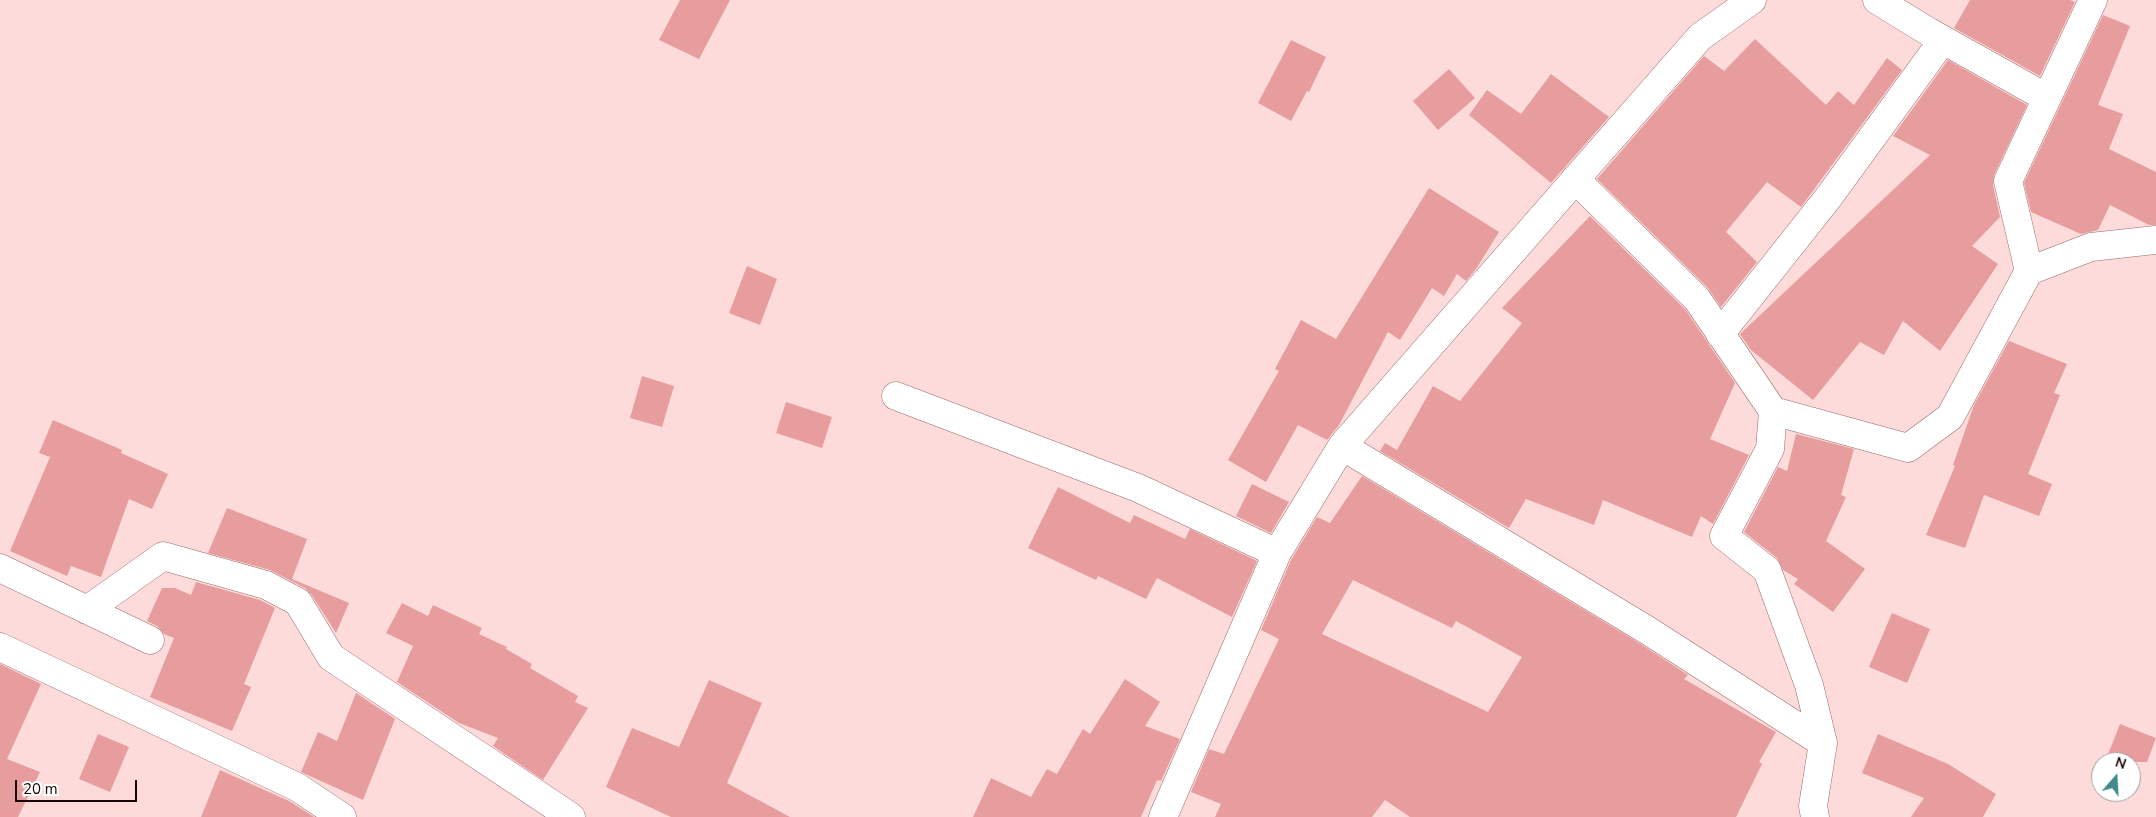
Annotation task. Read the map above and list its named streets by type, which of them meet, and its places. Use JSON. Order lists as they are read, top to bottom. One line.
{"scale_bar":"20 m","north":"top"}
